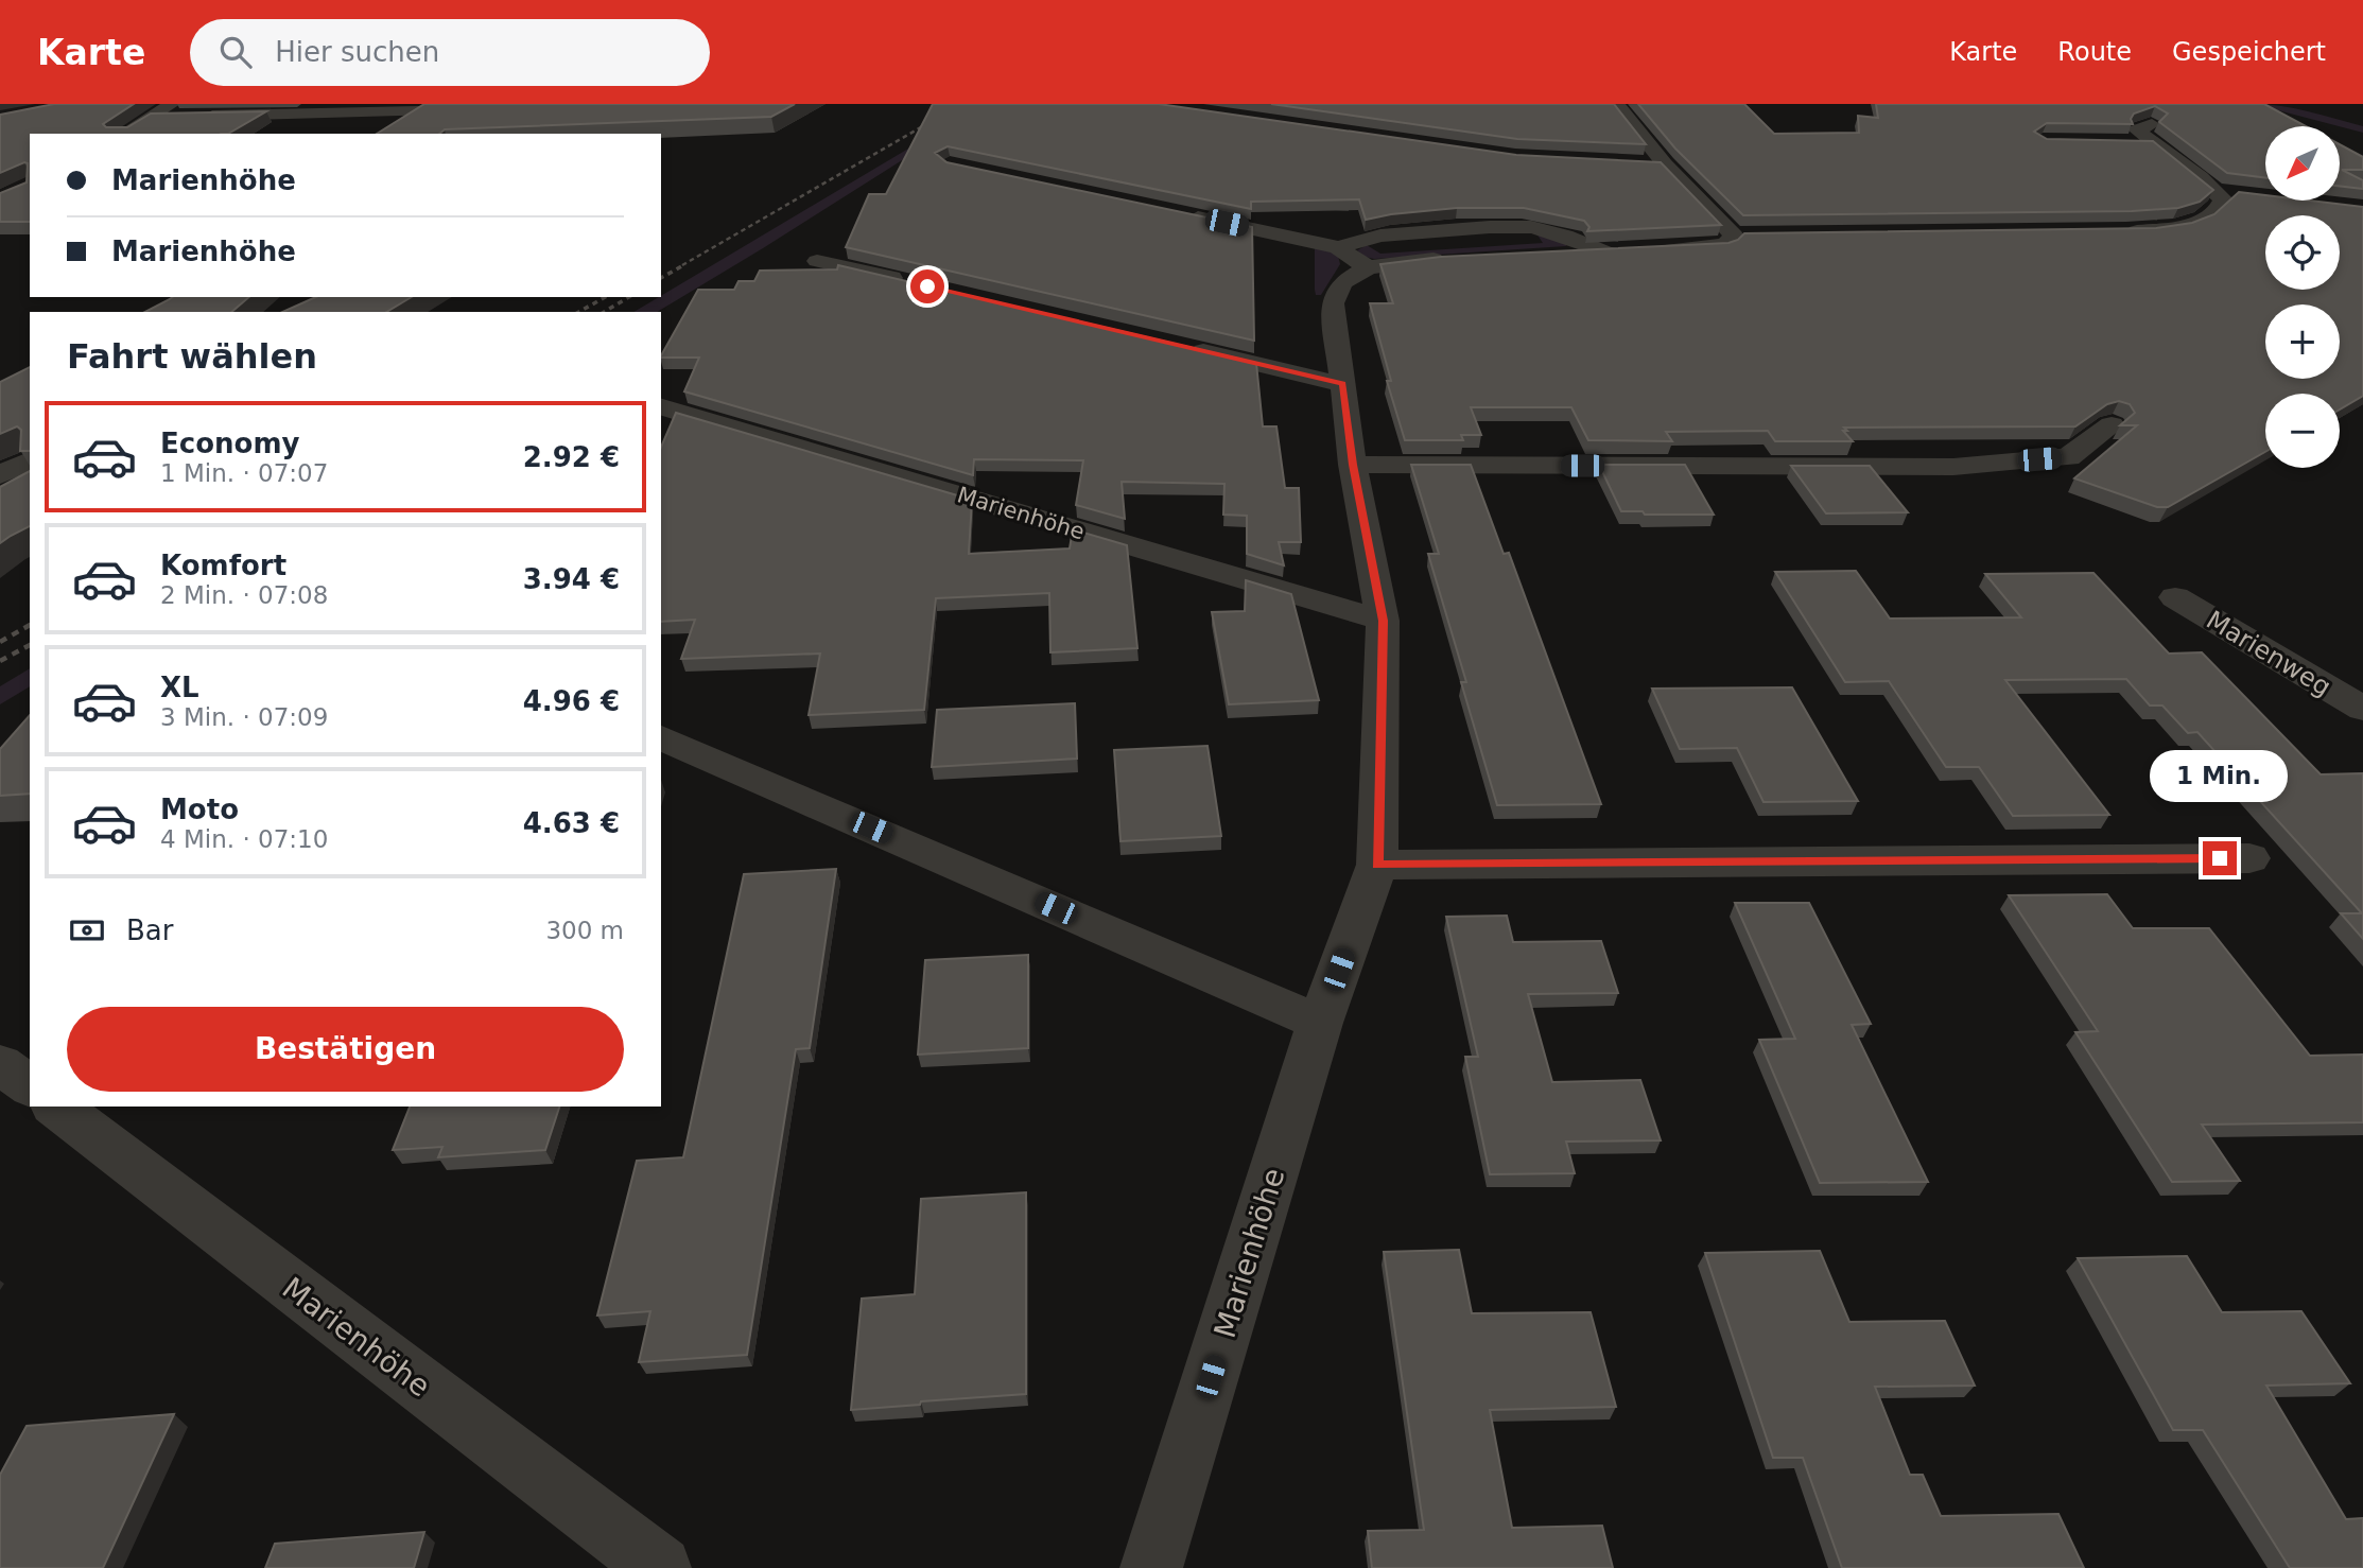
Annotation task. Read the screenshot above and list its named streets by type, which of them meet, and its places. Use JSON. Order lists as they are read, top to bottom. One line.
{"streets":{"street":["Marienhöhe","Marienweg"]},"north":"bottom left","page":{"header":"Karte","search":"Hier suchen","nav":["Karte","Route","Gespeichert"],"map_buttons":["+","−"],"banner":["Marienhöhe","Marienhöhe"],"heading":"Fahrt wählen","list":[{"name":"Economy","note":"1 Min. · 07:07","value":"2.92 €"},{"name":"Komfort","note":"2 Min. · 07:08","value":"3.94 €"},{"name":"XL","note":"3 Min. · 07:09","value":"4.96 €"},{"name":"Moto","note":"4 Min. · 07:10","value":"4.63 €"}],"bubble":"1 Min.","pay":["Bar","300 m"],"buttons":"Bestätigen"}}
